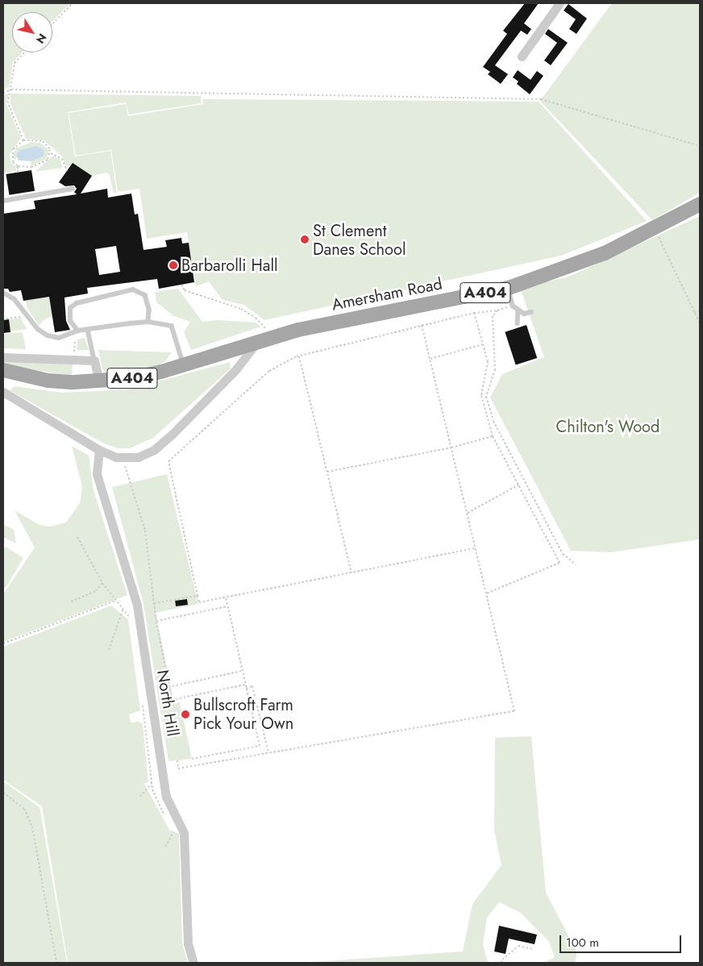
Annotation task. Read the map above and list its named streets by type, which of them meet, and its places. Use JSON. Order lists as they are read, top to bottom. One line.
{"streets":{"main road":["A404","Amersham Road"],"street":["North Hill"]},"crossings":[["A404","Amersham Road"]],"parks":["Chilton's Wood"],"places":["St Clement Danes School","Barbarolli Hall","Bullscroft Farm Pick Your Own"],"scale_bar":"100 m","north":"bottom right"}
